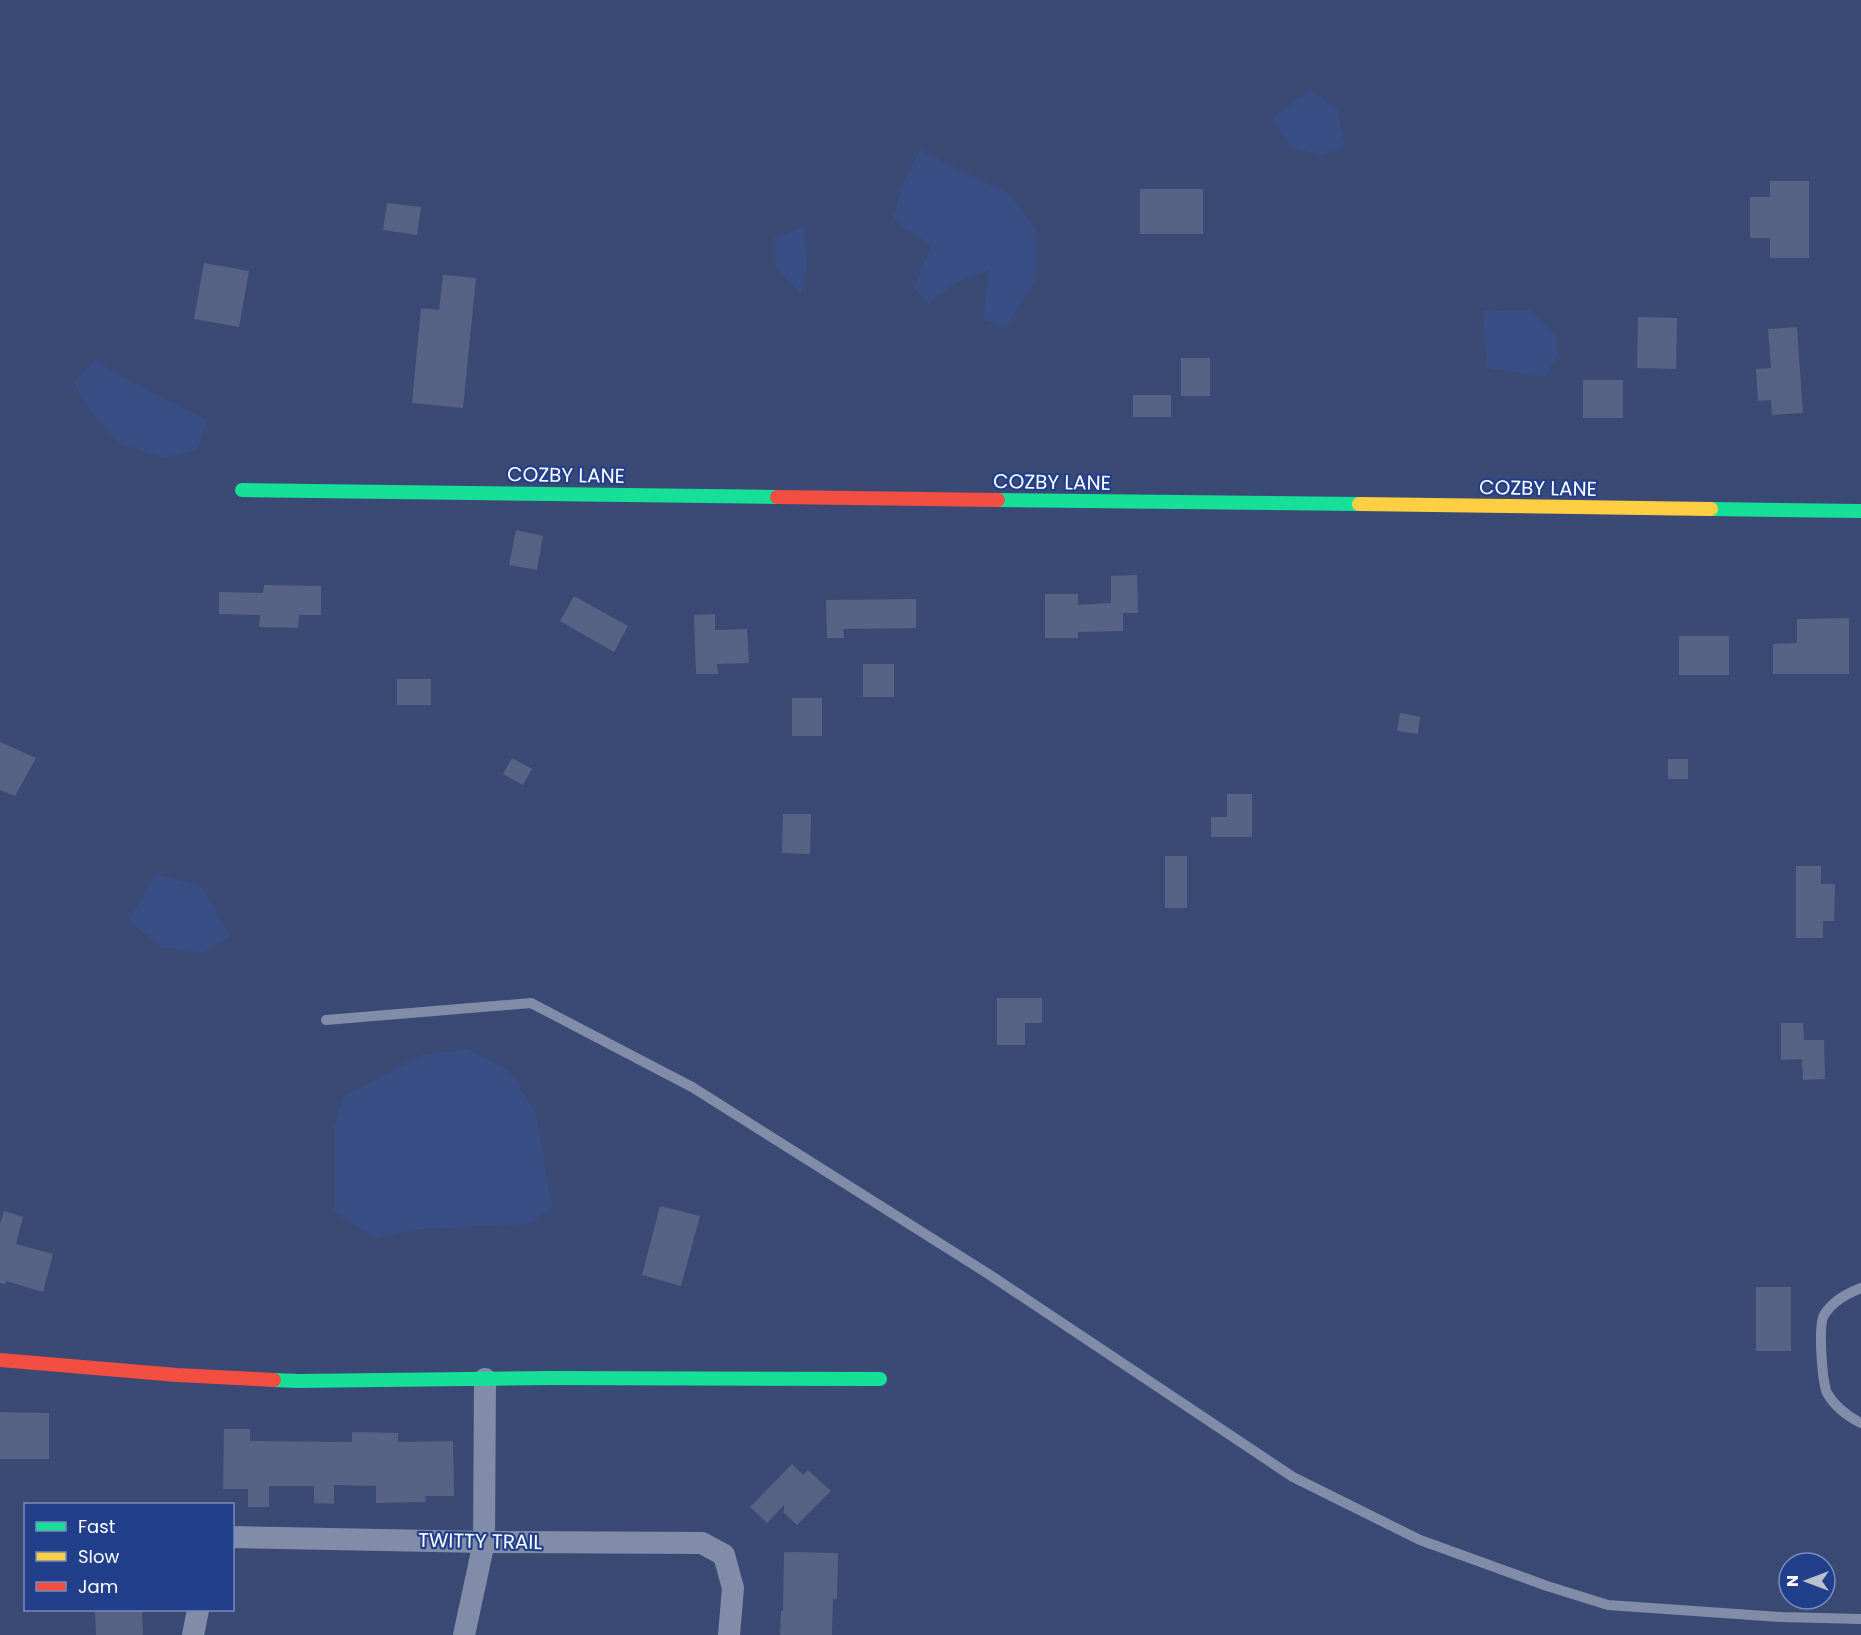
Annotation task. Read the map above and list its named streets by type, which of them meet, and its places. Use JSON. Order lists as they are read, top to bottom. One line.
{"streets":{"street":["COZBY LANE","TWITTY TRAIL"]},"legend":["Fast","Slow","Jam"],"north":"left"}
